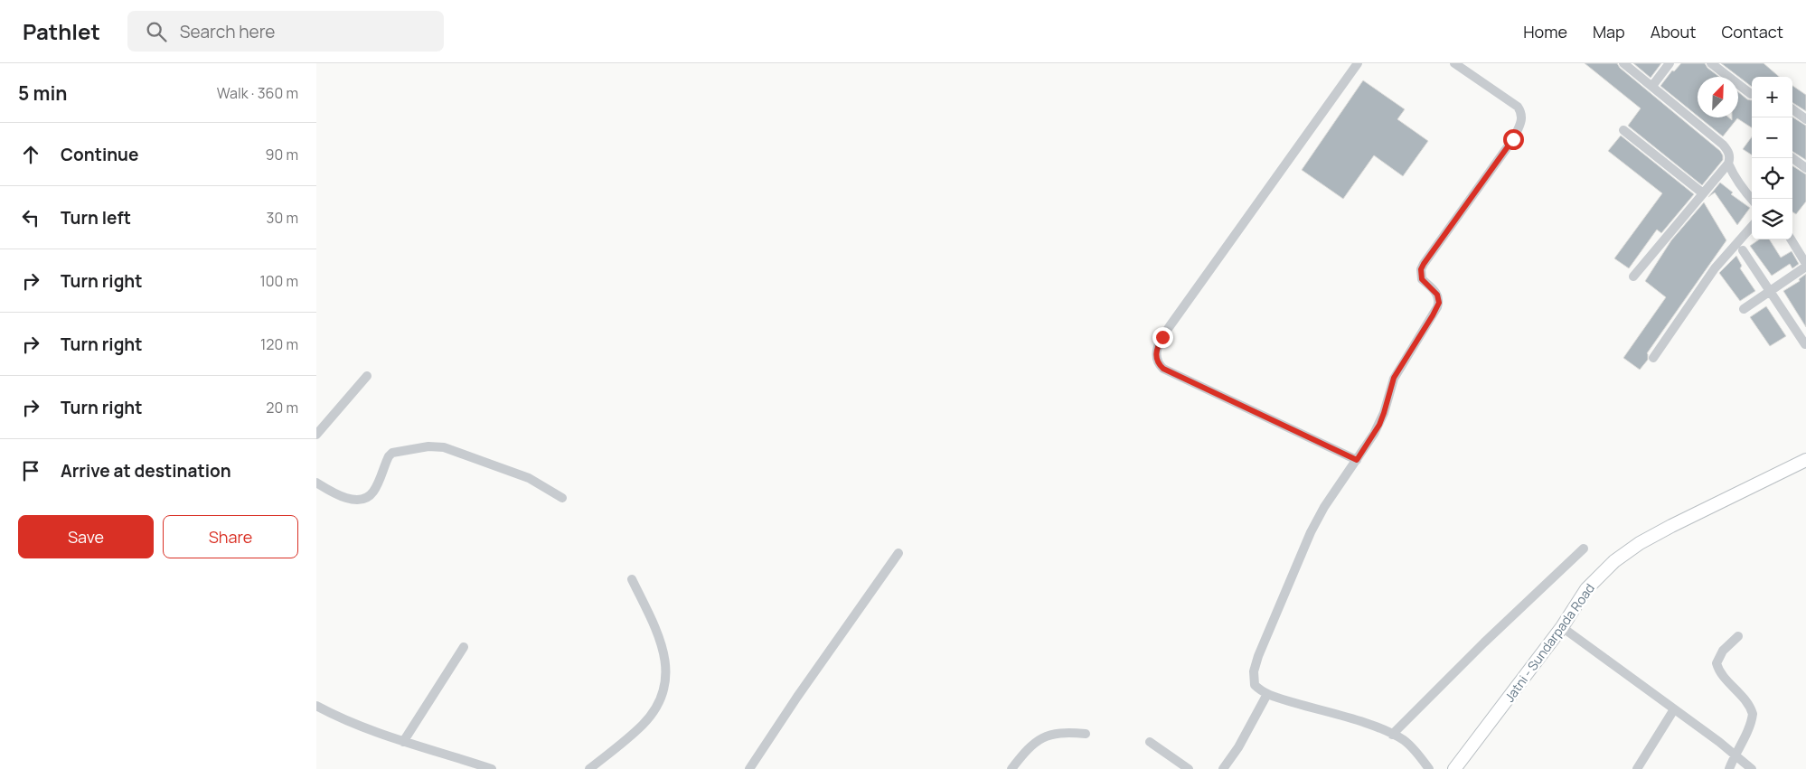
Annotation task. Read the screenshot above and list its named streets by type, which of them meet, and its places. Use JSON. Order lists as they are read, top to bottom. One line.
{"streets":{"main road":["Jatni - Sundarpada Road"]},"north":"top right","page":{"header":"Pathlet","search":"Search here","nav":["Home","Map","About","Contact"],"heading":["5 min","Walk · 360 m"],"map_buttons":["+","−"],"list":[["Continue","90 m"],["Turn left","30 m"],["Turn right","100 m"],["Turn right","120 m"],["Turn right","20 m"],"Arrive at destination"],"buttons":["Save","Share"]}}
